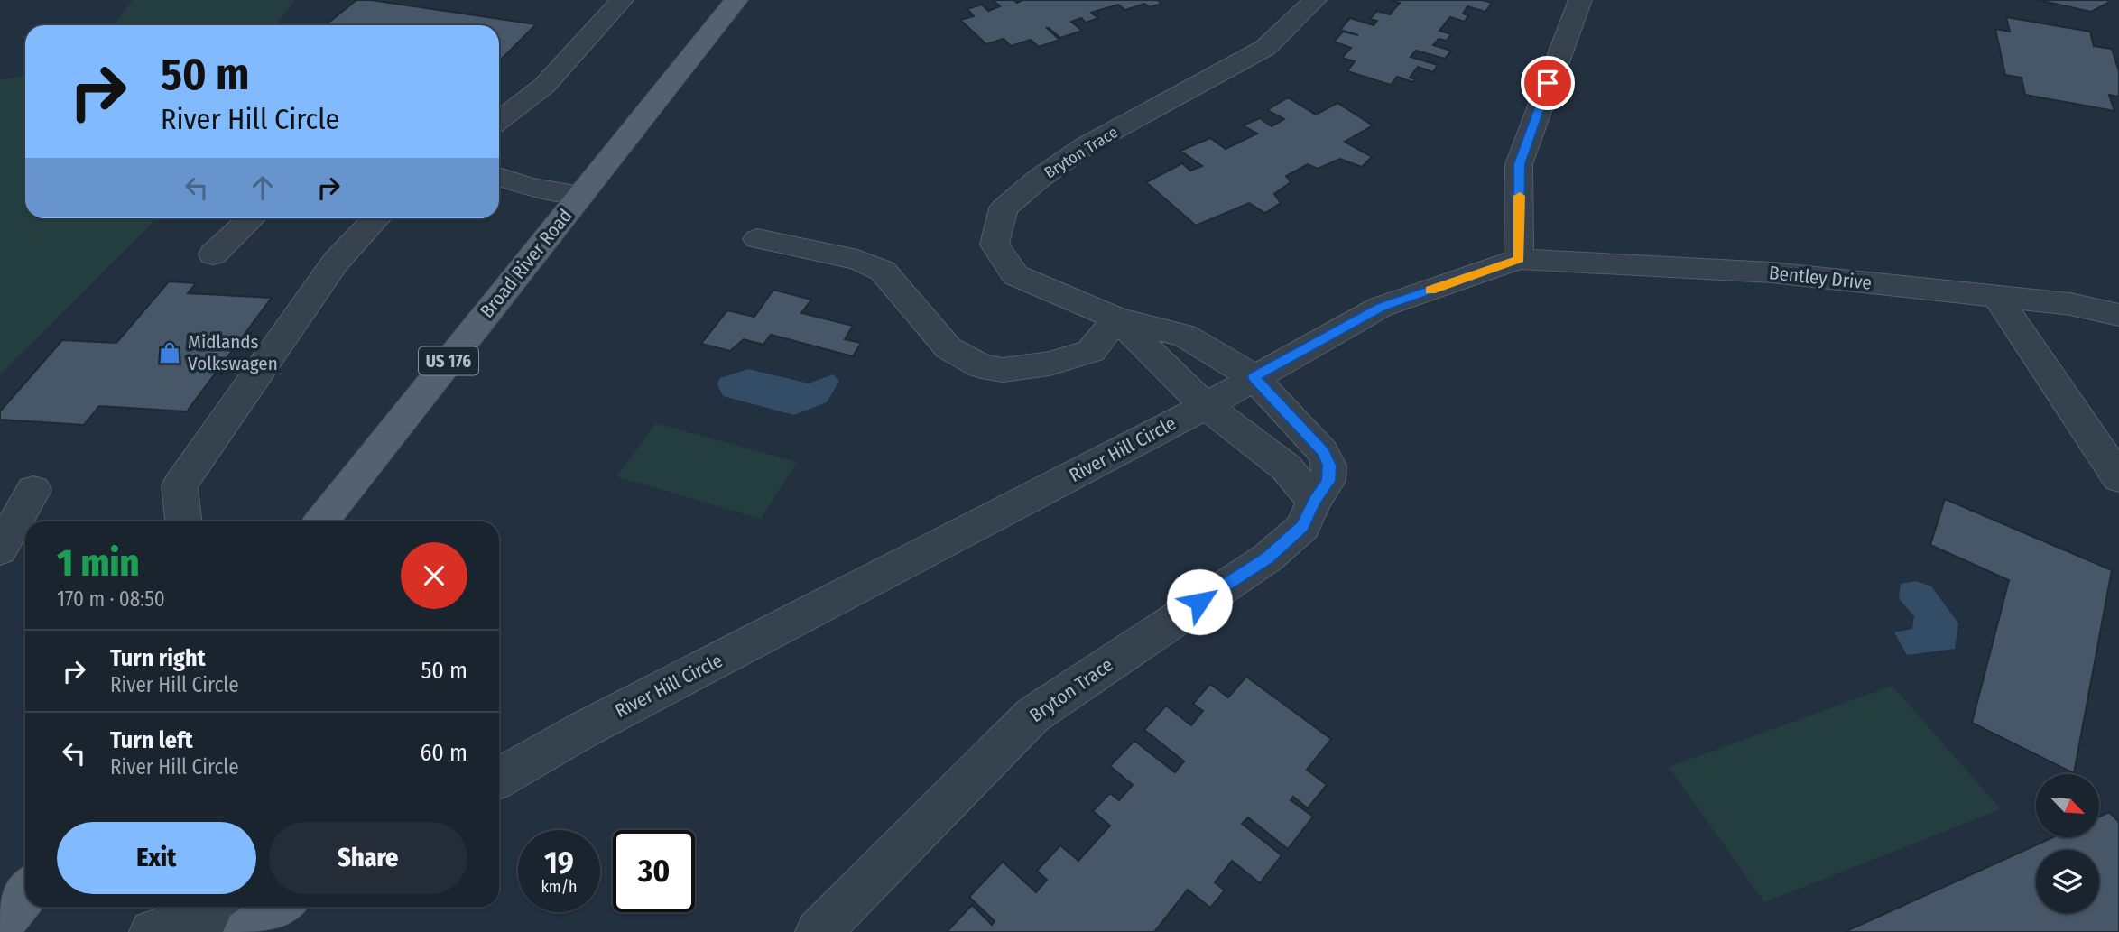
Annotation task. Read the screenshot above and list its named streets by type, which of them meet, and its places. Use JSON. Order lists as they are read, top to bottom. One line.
{"streets":{"main road":["Broad River Road","US 176"],"street":["Bryton Trace","Bentley Drive","River Hill Circle"]},"crossings":[["Bryton Trace","River Hill Circle"],["Bentley Drive","River Hill Circle"]],"places":{"shop":["Midlands Volkswagen"]},"north":"bottom right","page":{"turn":["50 m","River Hill Circle"],"heading":["1 min","170 m · 08:50"],"list":[{"name":"Turn right","note":"River Hill Circle","value":"50 m"},{"name":"Turn left","note":"River Hill Circle","value":"60 m"}],"buttons":["Exit","Share"],"speed":"19 km/h","limit":"30"}}
